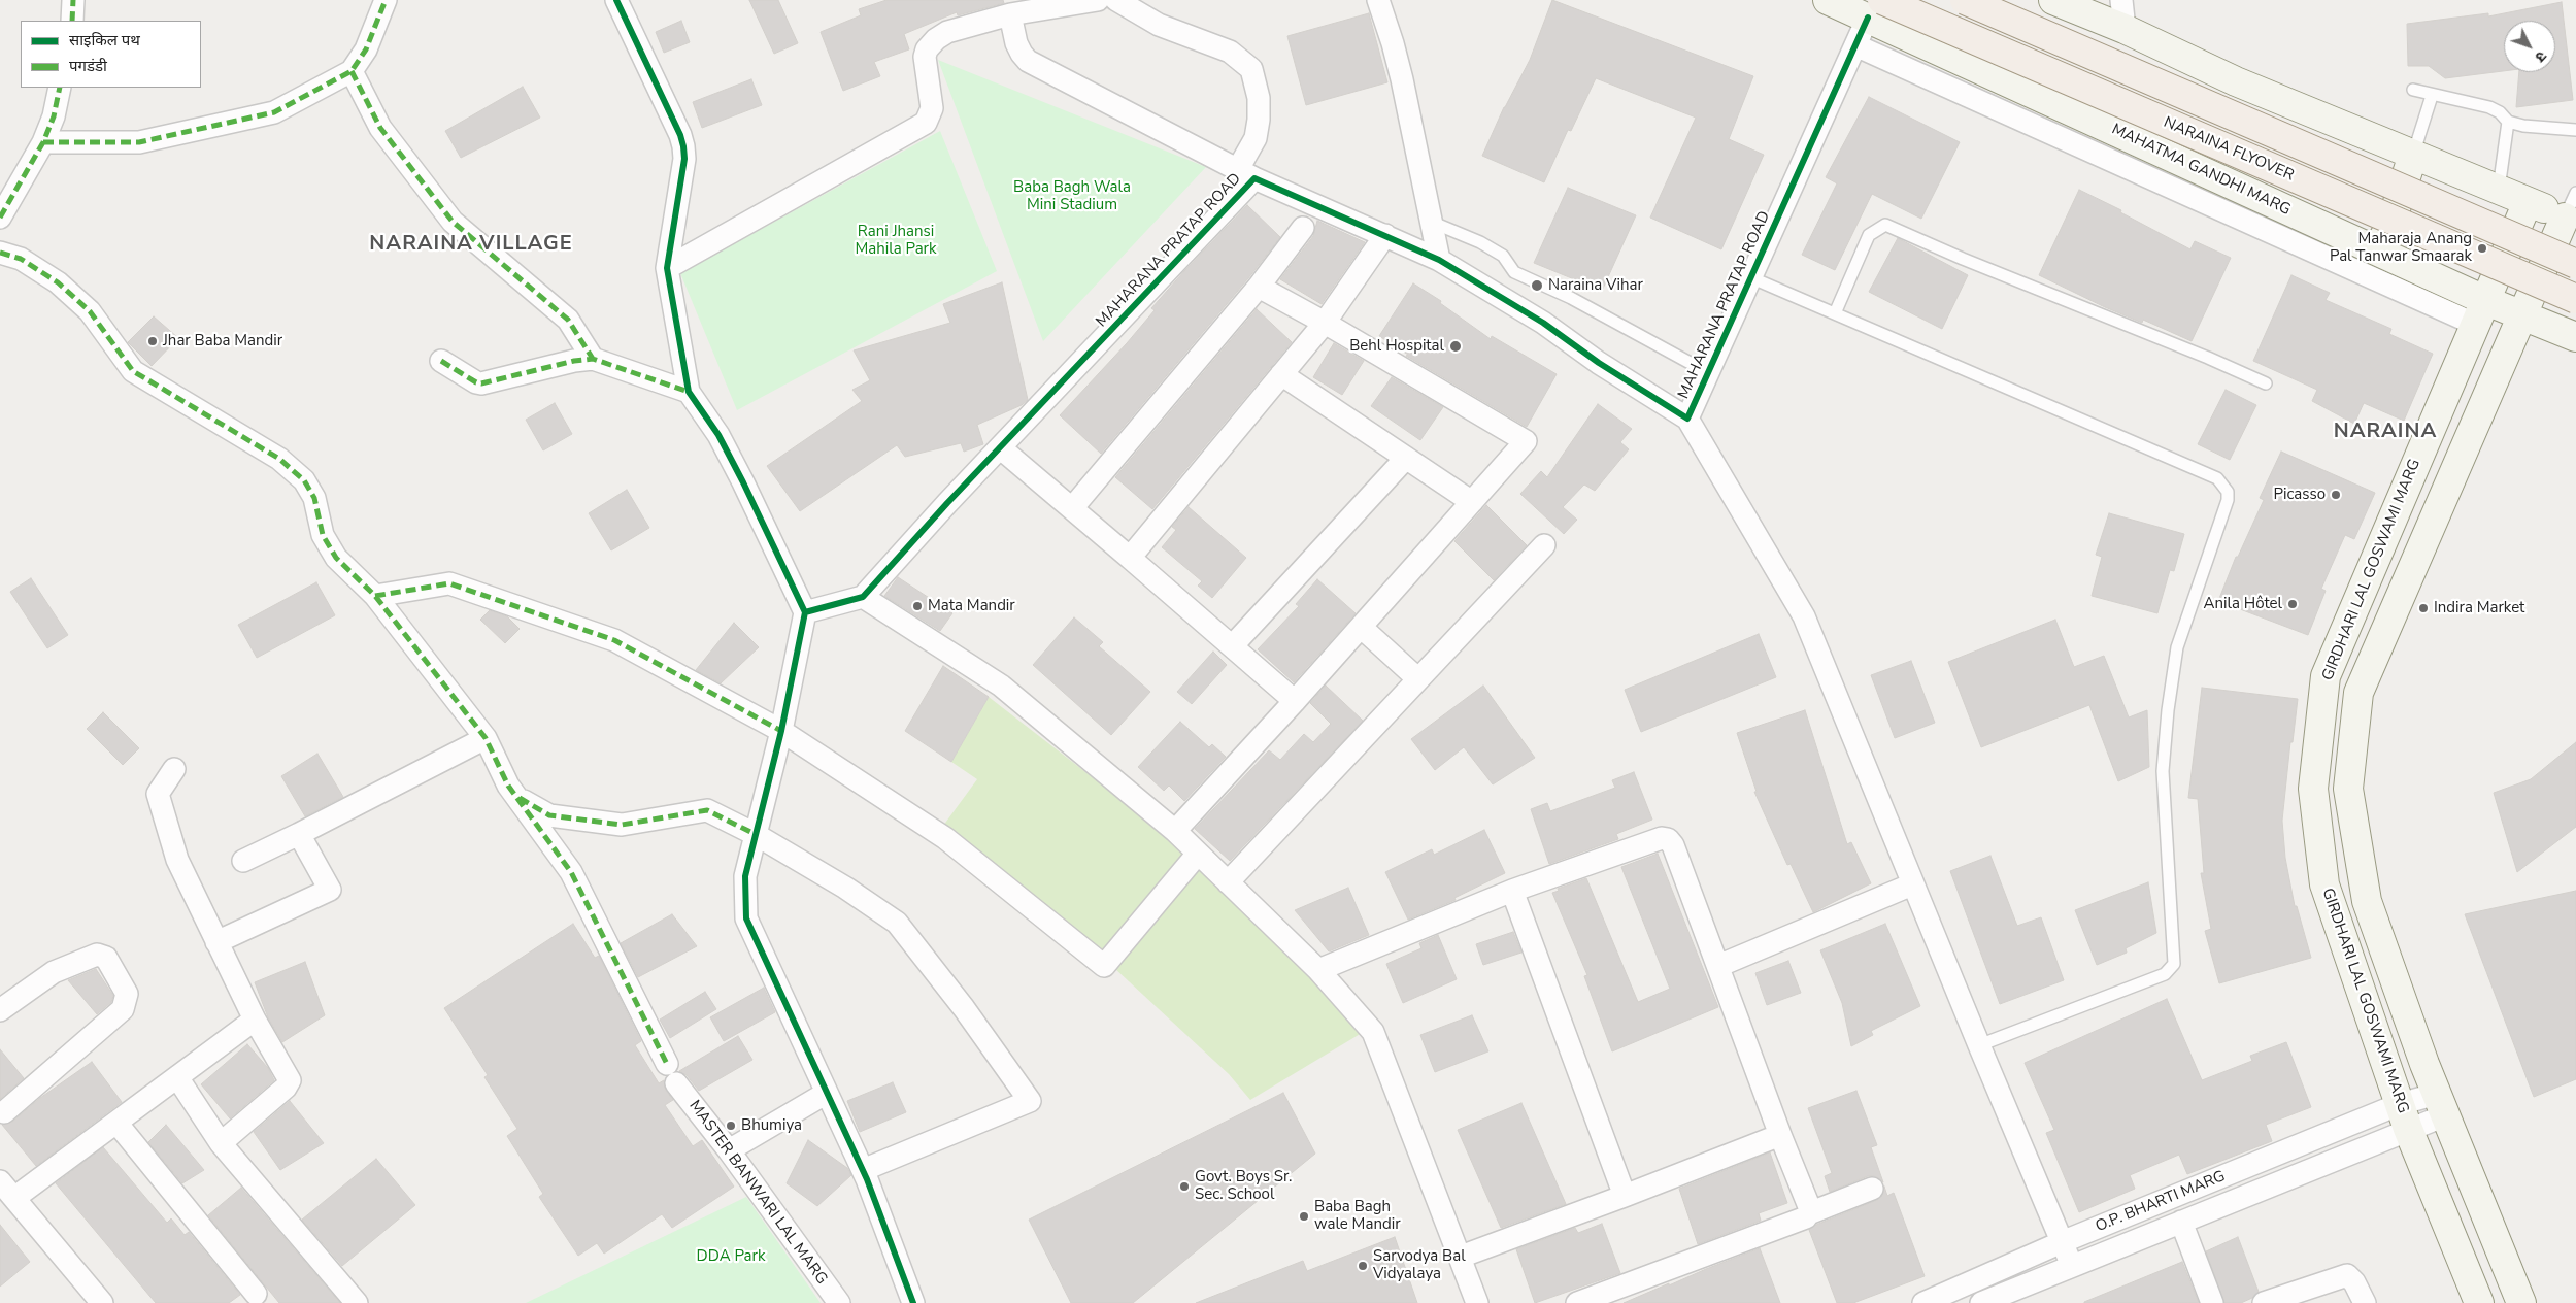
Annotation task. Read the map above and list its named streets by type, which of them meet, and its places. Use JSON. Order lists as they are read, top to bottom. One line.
{"streets":{"main road":["NARAINA FLYOVER","MAHATMA GANDHI MARG","GIRDHARI LAL GOSWAMI MARG"],"street":["MAHARANA PRATAP ROAD","MASTER BANWARI LAL MARG","O.P. BHARTI MARG"]},"crossings":[["NARAINA FLYOVER","MAHATMA GANDHI MARG"],["NARAINA FLYOVER","MAHARANA PRATAP ROAD"],["MAHATMA GANDHI MARG","MAHARANA PRATAP ROAD"],["MAHATMA GANDHI MARG","GIRDHARI LAL GOSWAMI MARG"],["GIRDHARI LAL GOSWAMI MARG","O.P. BHARTI MARG"]],"districts":["NARAINA VILLAGE","NARAINA"],"parks":["Baba Bagh Wala Mini Stadium","Rani Jhansi Mahila Park","DDA Park"],"places":["Maharaja Anang Pal Tanwar Smaarak","Naraina Vihar","Jhar Baba Mandir","Behl Hospital","Picasso","Anila Hôtel","Mata Mandir","Indira Market","Bhumiya","Govt. Boys Sr. Sec. School","Baba Bagh wale Mandir","Sarvodya Bal Vidyalaya"],"legend":["साइकिल पथ","पगडंडी"],"north":"bottom right"}
